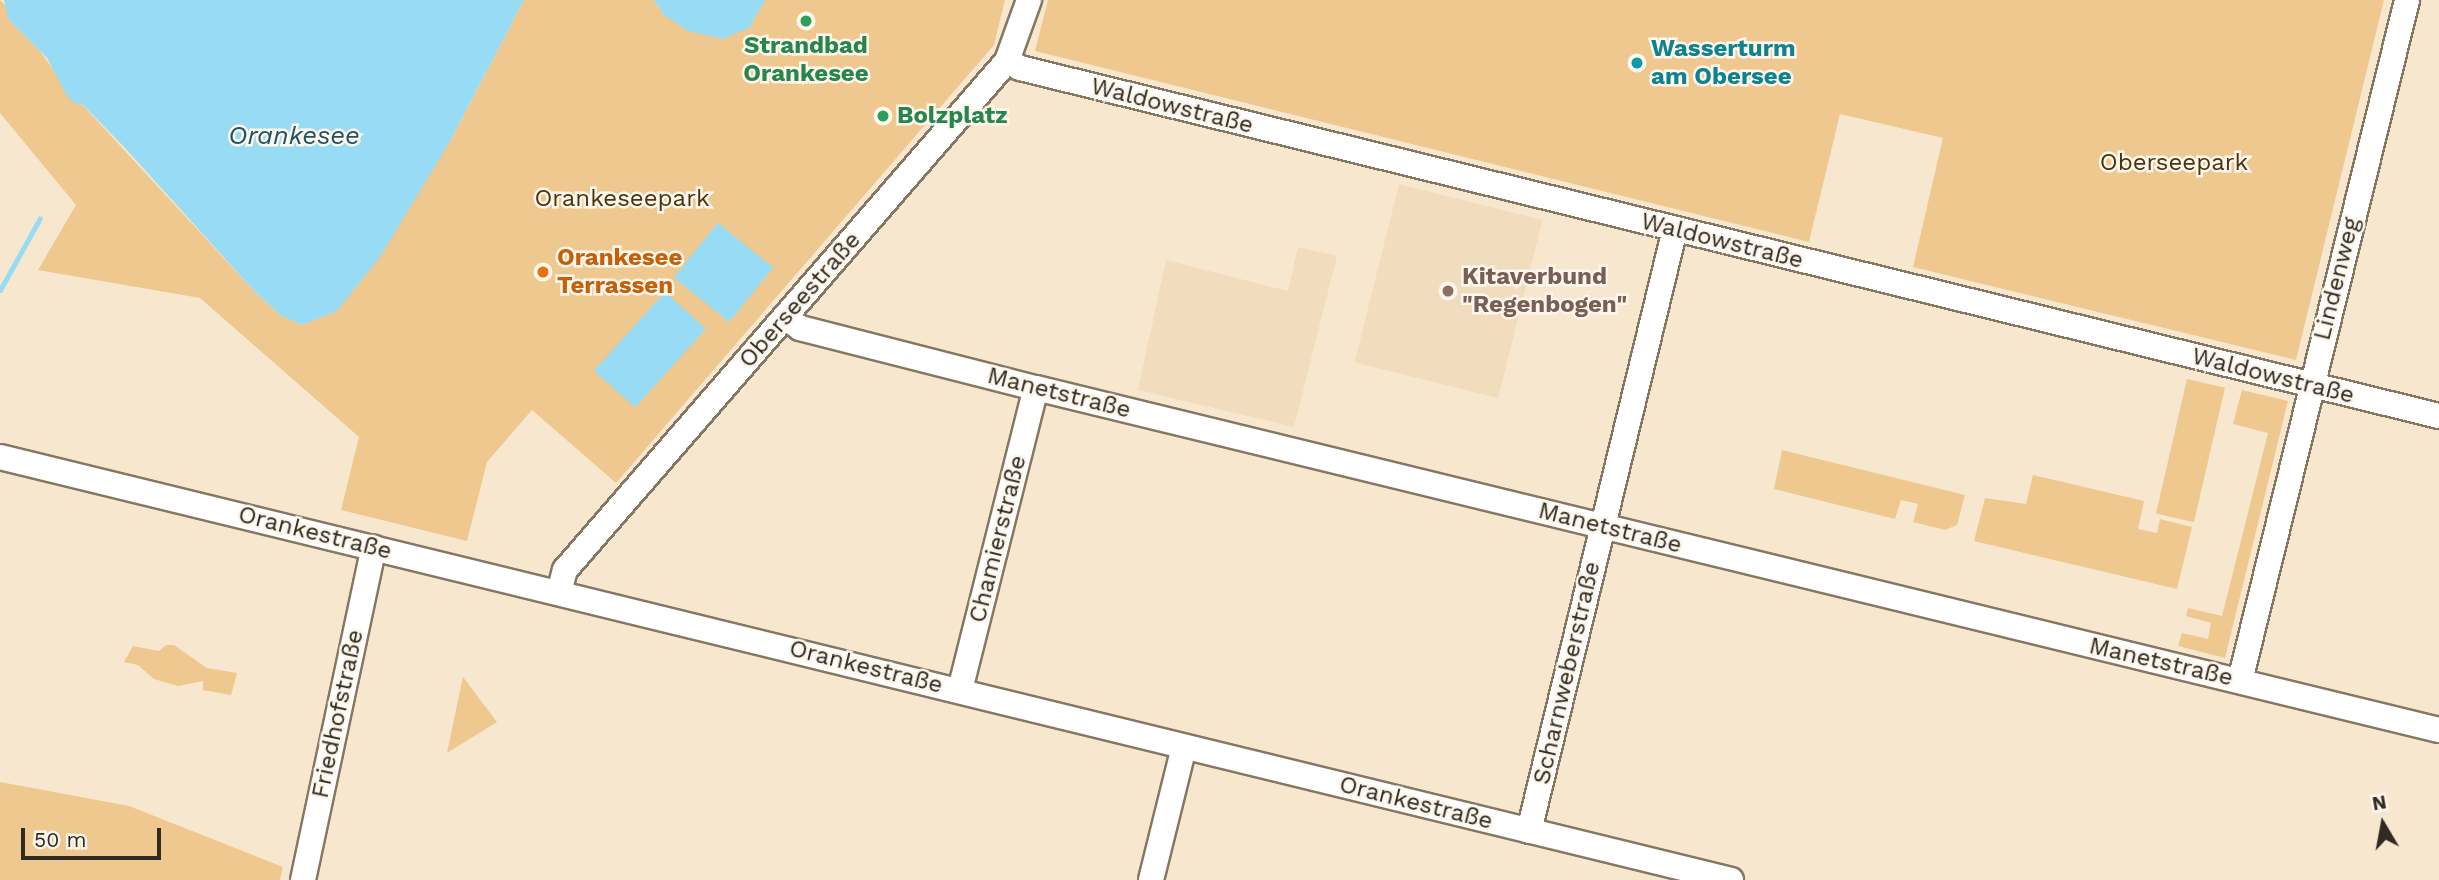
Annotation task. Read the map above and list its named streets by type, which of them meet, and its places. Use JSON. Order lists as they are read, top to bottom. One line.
{"streets":{"street":["Waldowstraße","Lindenweg","Oberseestraße","Manetstraße","Orankestraße","Chamierstraße","Scharnweberstraße","Friedhofstraße"]},"crossings":[["Waldowstraße","Lindenweg"],["Waldowstraße","Oberseestraße"],["Waldowstraße","Scharnweberstraße"],["Lindenweg","Manetstraße"],["Oberseestraße","Manetstraße"],["Oberseestraße","Orankestraße"],["Manetstraße","Chamierstraße"],["Manetstraße","Scharnweberstraße"],["Orankestraße","Chamierstraße"],["Orankestraße","Scharnweberstraße"],["Orankestraße","Friedhofstraße"]],"water":["Orankesee"],"parks":["Oberseepark","Orankeseepark"],"places":["Strandbad Orankesee","Wasserturm am Obersee","Bolzplatz","Orankesee Terrassen","Kitaverbund \"Regenbogen\""],"scale_bar":"50 m","north":"top"}
